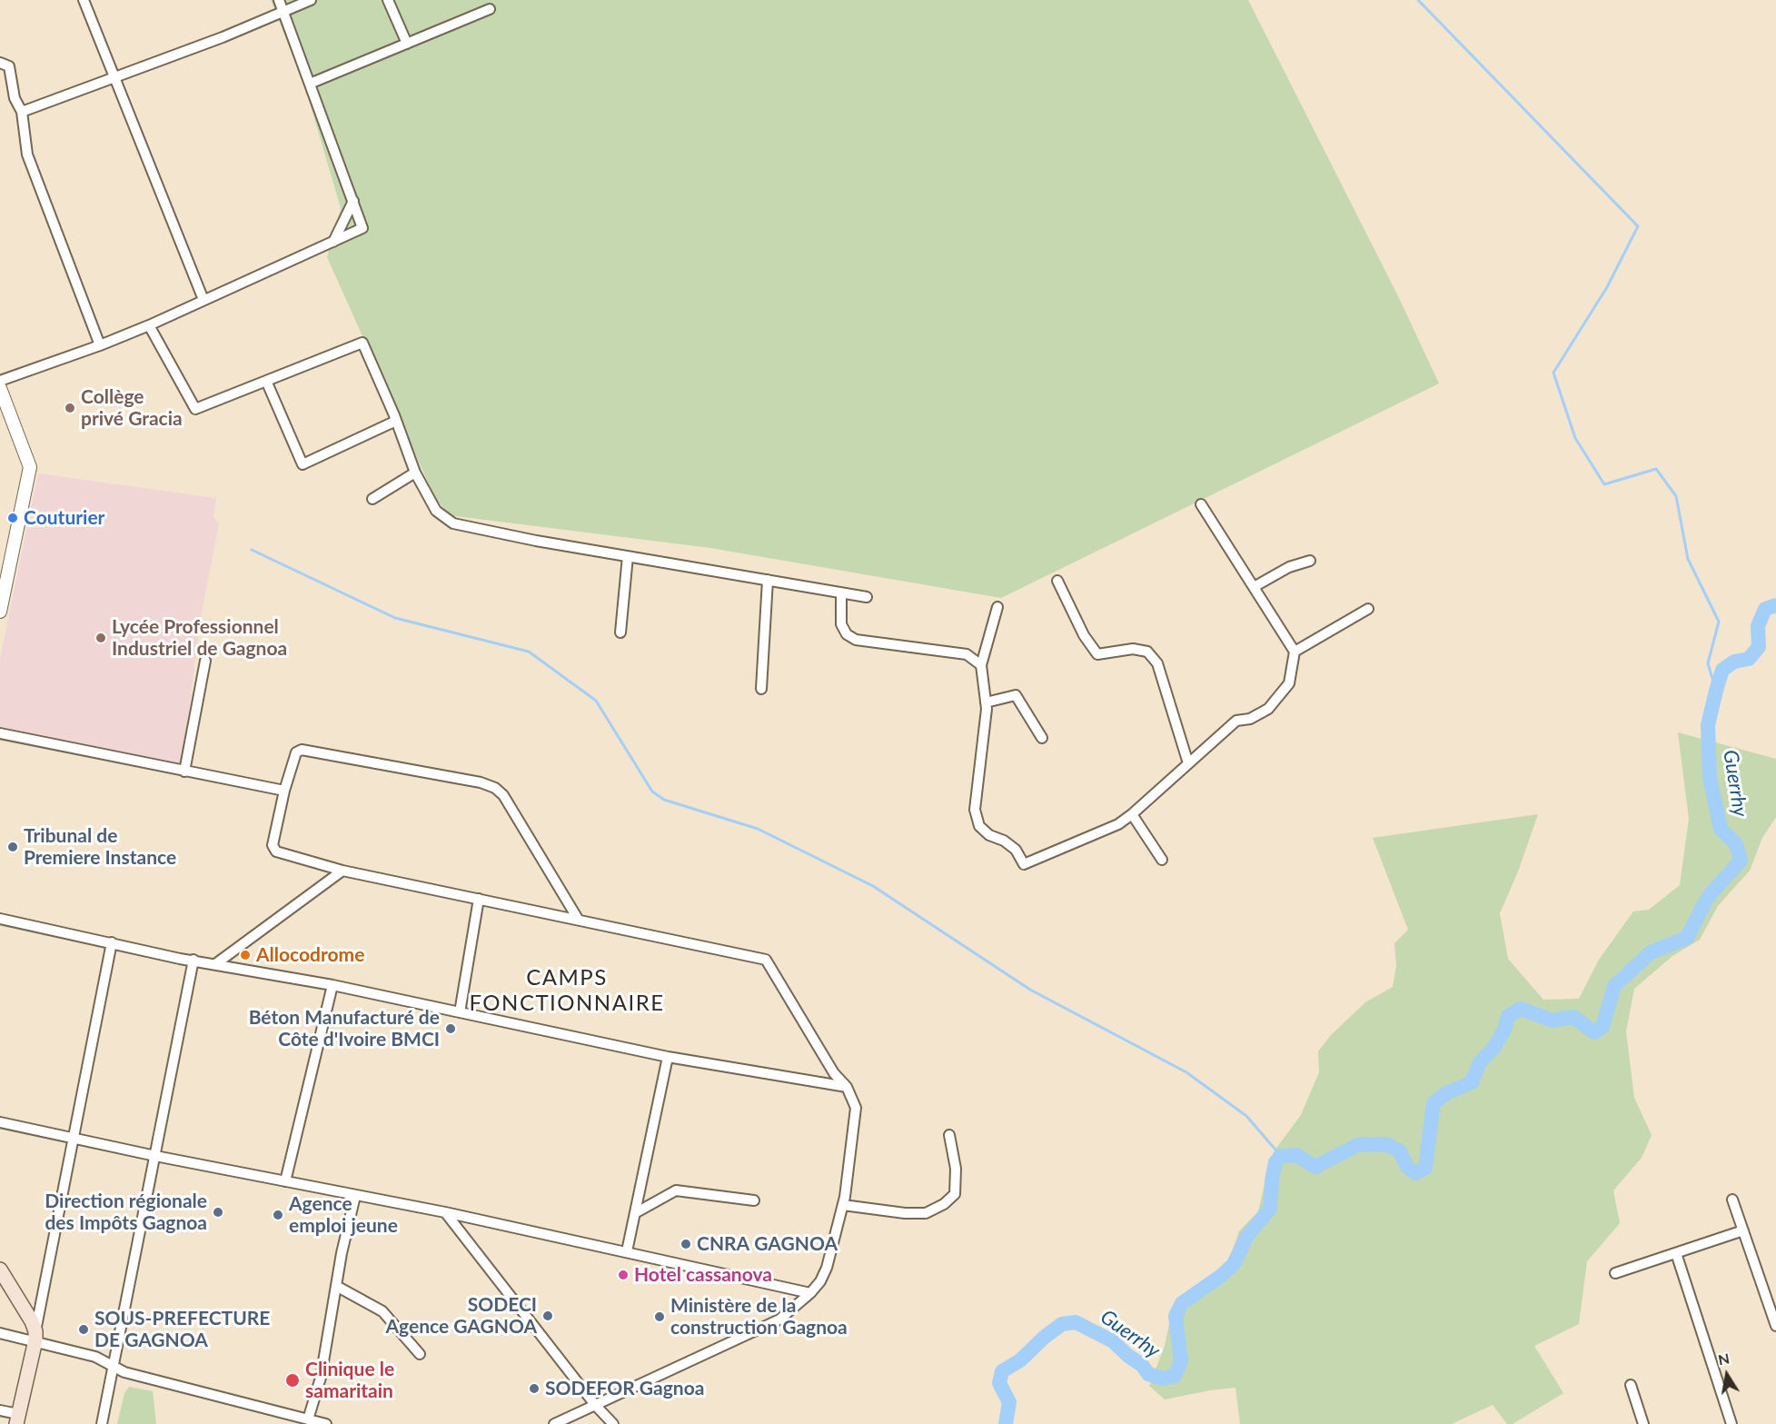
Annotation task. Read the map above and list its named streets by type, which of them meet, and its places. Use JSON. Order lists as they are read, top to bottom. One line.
{"districts":["CAMPS FONCTIONNAIRE"],"water":["Guerrhy"],"places":["Collège privé Gracia","Couturier","Lycée Professionnel Industriel de Gagnoa","Tribunal de Premiere Instance","Allocodrome","Béton Manufacturé de Côte d'Ivoire BMCI","Direction régionale des Impôts Gagnoa","Agence emploi jeune","CNRA GAGNOA","Hotel cassanova","SODECI Agence GAGNOA","Ministère de la construction Gagnoa","SOUS-PREFECTURE DE GAGNOA","Clinique le samaritain","SODEFOR Gagnoa"],"north":"top"}
